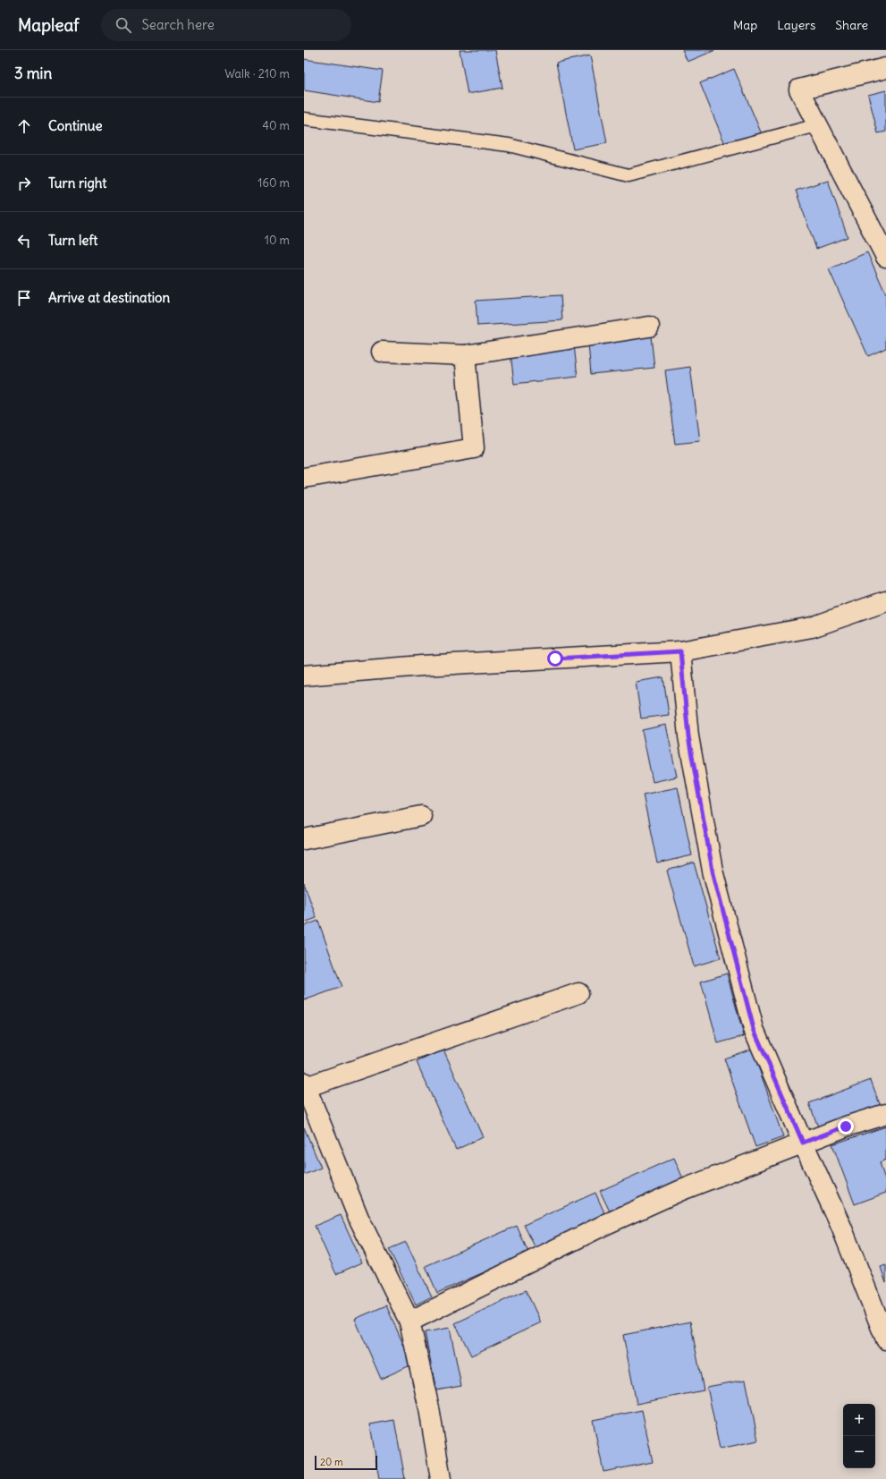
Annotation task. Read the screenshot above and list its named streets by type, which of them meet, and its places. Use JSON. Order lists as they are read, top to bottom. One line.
{"scale_bar":"20 m","page":{"header":"Mapleaf","search":"Search here","nav":["Map","Layers","Share"],"heading":["3 min","Walk · 210 m"],"list":[["Continue","40 m"],["Turn right","160 m"],["Turn left","10 m"],"Arrive at destination"],"map_buttons":["+","−"],"scale":"20 m"}}
